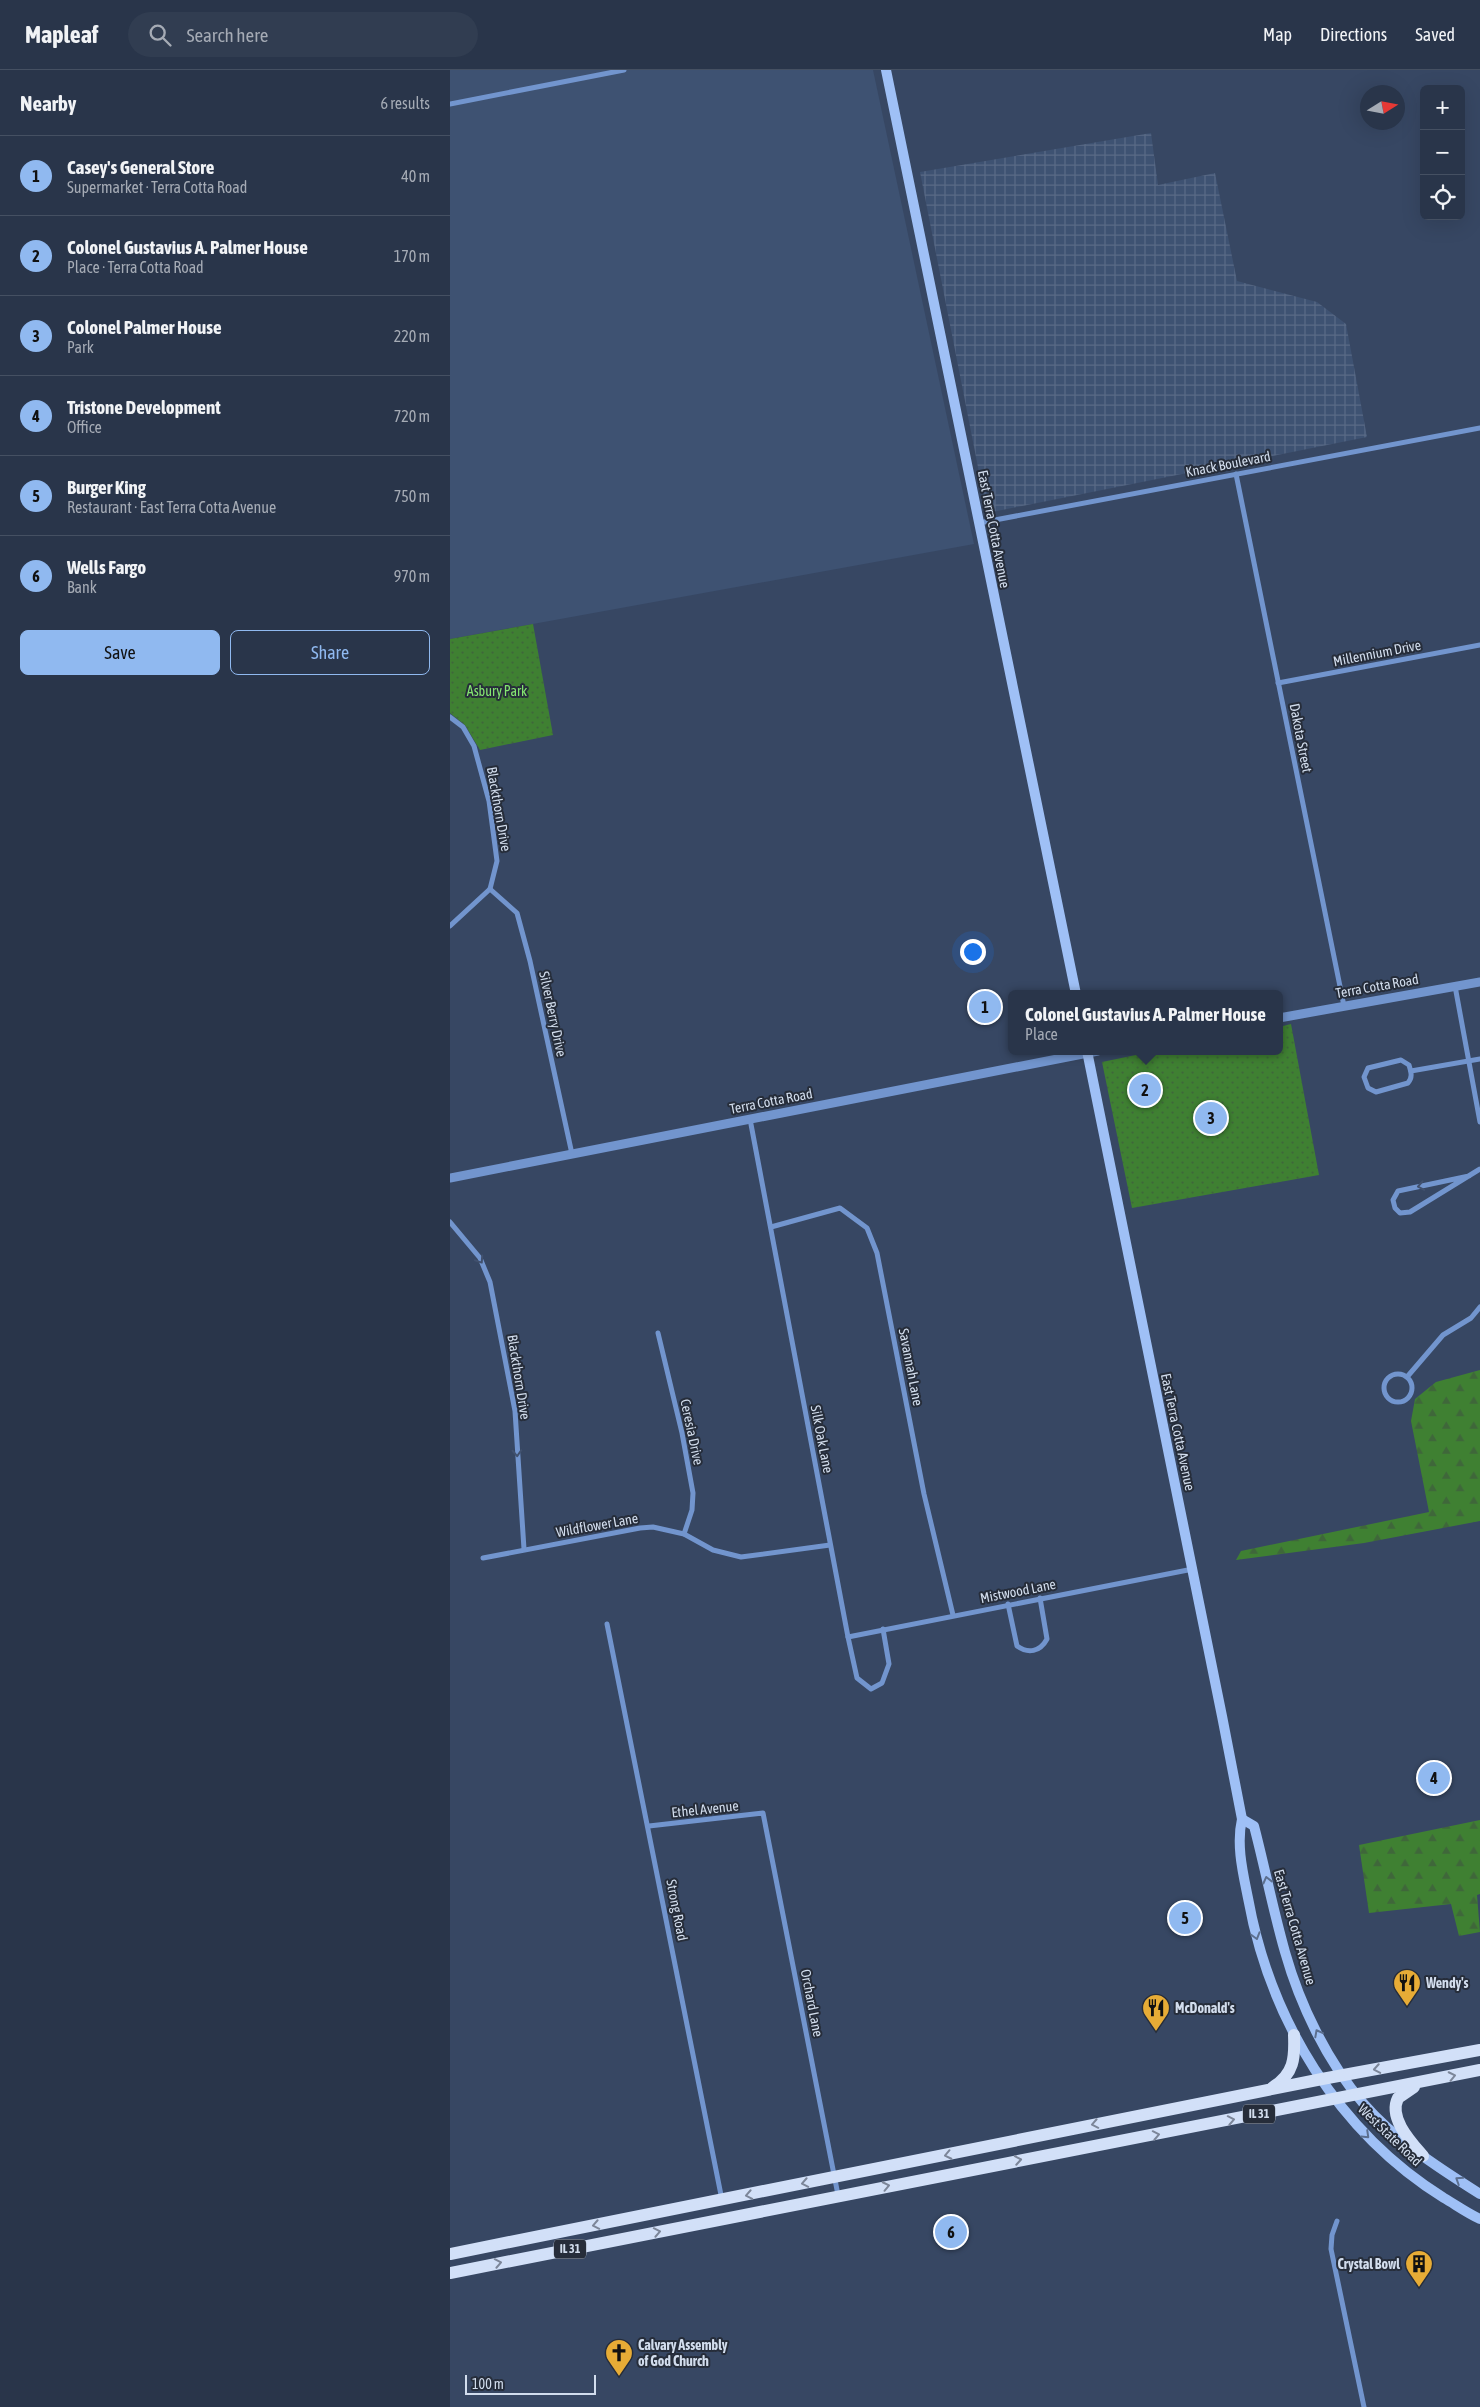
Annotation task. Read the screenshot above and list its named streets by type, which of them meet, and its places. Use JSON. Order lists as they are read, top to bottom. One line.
{"streets":{"main road":["East Terra Cotta Avenue","IL 31","West State Road"],"street":["Knack Boulevard","Millennium Drive","Dakota Street","Blackthorn Drive","Terra Cotta Road","Silver Berry Drive","Savannah Lane","Ceresia Drive","Silk Oak Lane","Wildflower Lane","Mistwood Lane","Ethel Avenue","Strong Road","Orchard Lane"]},"crossings":[["Knack Boulevard","East Terra Cotta Avenue"],["Knack Boulevard","Dakota Street"],["East Terra Cotta Avenue","Mistwood Lane"],["East Terra Cotta Avenue","IL 31"],["East Terra Cotta Avenue","West State Road"],["Millennium Drive","Dakota Street"],["Dakota Street","Terra Cotta Road"],["Blackthorn Drive","Silver Berry Drive"],["Blackthorn Drive","Wildflower Lane"],["Terra Cotta Road","Silver Berry Drive"],["Terra Cotta Road","Silk Oak Lane"],["Savannah Lane","Silk Oak Lane"],["Savannah Lane","Mistwood Lane"],["Ceresia Drive","Wildflower Lane"],["Silk Oak Lane","Wildflower Lane"],["Silk Oak Lane","Mistwood Lane"],["Ethel Avenue","Strong Road"],["Ethel Avenue","Orchard Lane"],["Strong Road","IL 31"],["Orchard Lane","IL 31"],["IL 31","West State Road"]],"one_way":["Blackthorn Drive"],"parks":["Asbury Park"],"places":{"restaurant":["Wendy's","McDonald's"],"building":["Crystal Bowl"],"church":["Calvary Assembly of God Church"]},"scale_bar":"100 m","north":"right","page":{"header":"Mapleaf","search":"Search here","nav":["Map","Directions","Saved"],"heading":["Nearby","6 results"],"map_buttons":["+","−"],"list":[{"mark":"1","name":"Casey's General Store","note":"Supermarket · Terra Cotta Road","value":"40 m"},{"mark":"2","name":"Colonel Gustavius A. Palmer House","note":"Place · Terra Cotta Road","value":"170 m"},{"mark":"3","name":"Colonel Palmer House","note":"Park","value":"220 m"},{"mark":"4","name":"Tristone Development","note":"Office","value":"720 m"},{"mark":"5","name":"Burger King","note":"Restaurant · East Terra Cotta Avenue","value":"750 m"},{"mark":"6","name":"Wells Fargo","note":"Bank","value":"970 m"}],"buttons":["Save","Share"],"pins":["1","2","3","4","5","6"],"popup":["Colonel Gustavius A. Palmer House","Place"],"scale":"100 m"}}
